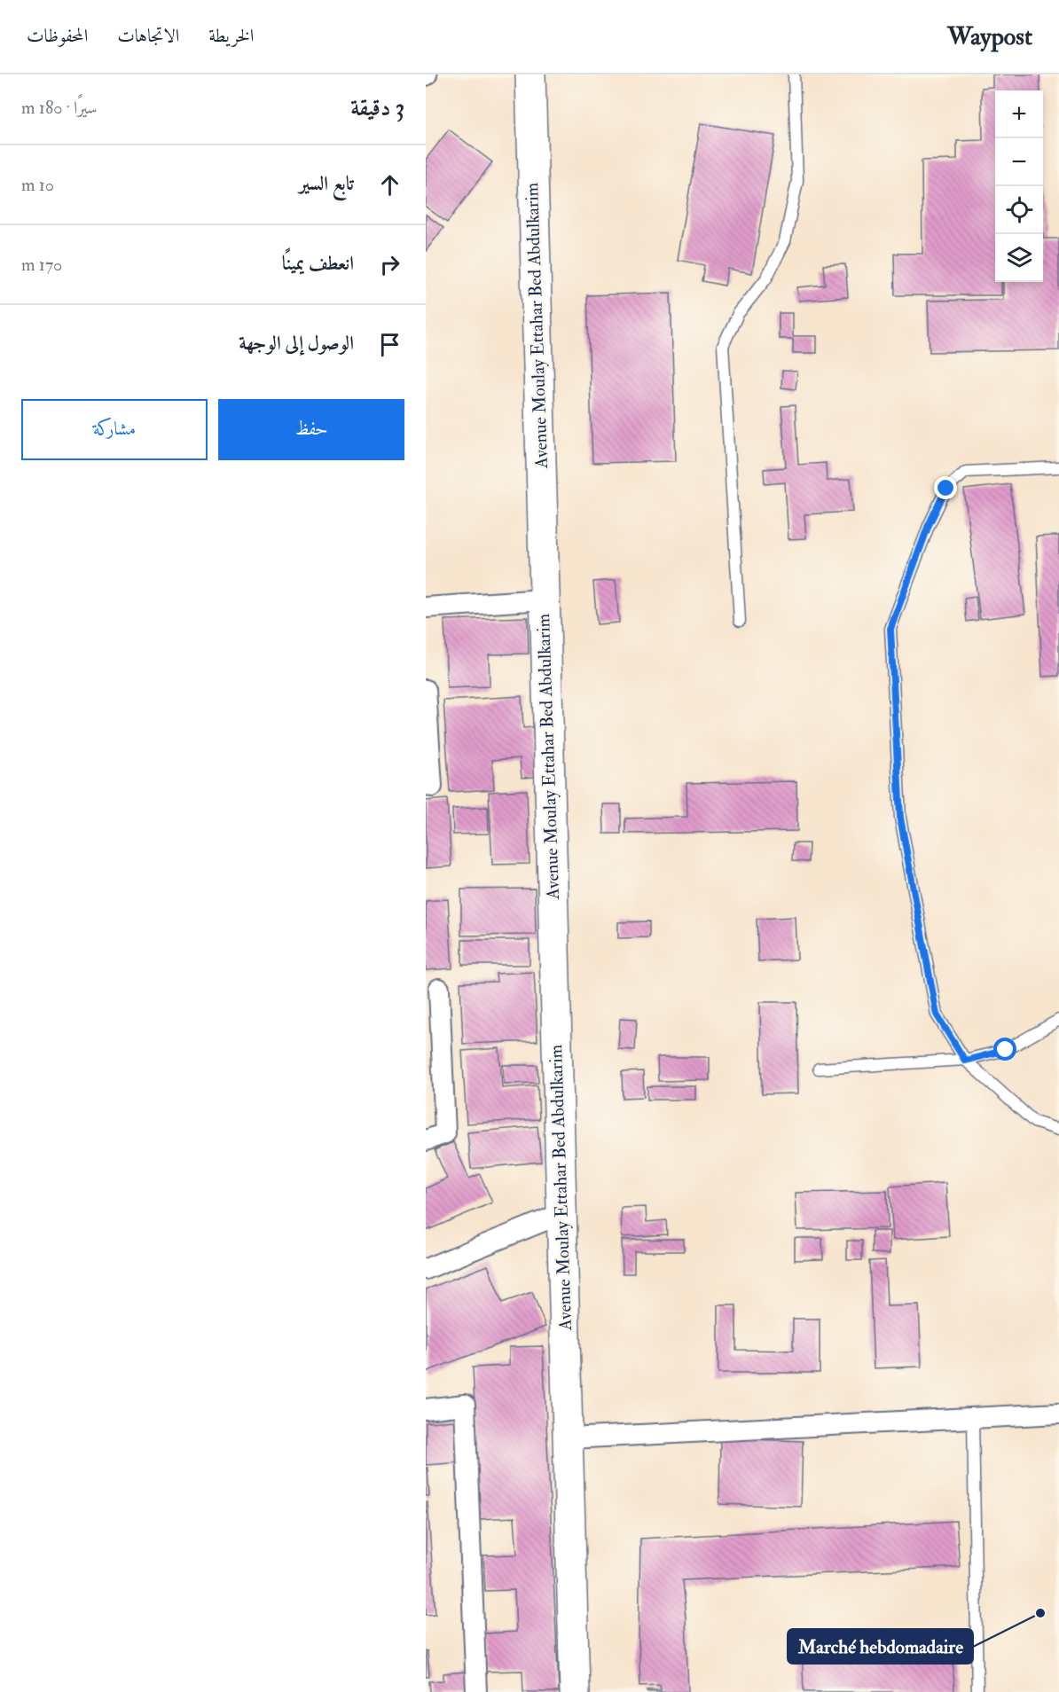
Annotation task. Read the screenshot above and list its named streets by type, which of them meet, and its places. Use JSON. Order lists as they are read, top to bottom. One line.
{"streets":{"street":["Avenue Moulay Ettahar Bed Abdulkarim"]},"places":["Marché hebdomadaire"],"page":{"header":"Waypost","nav":["الخريطة","الاتجاهات","المحفوظات"],"heading":["3 دقيقة","سيرًا · 180 m"],"map_buttons":["+","−"],"list":[["تابع السير","10 m"],["انعطف يمينًا","170 m"],"الوصول إلى الوجهة"],"buttons":["حفظ","مشاركة"]}}
